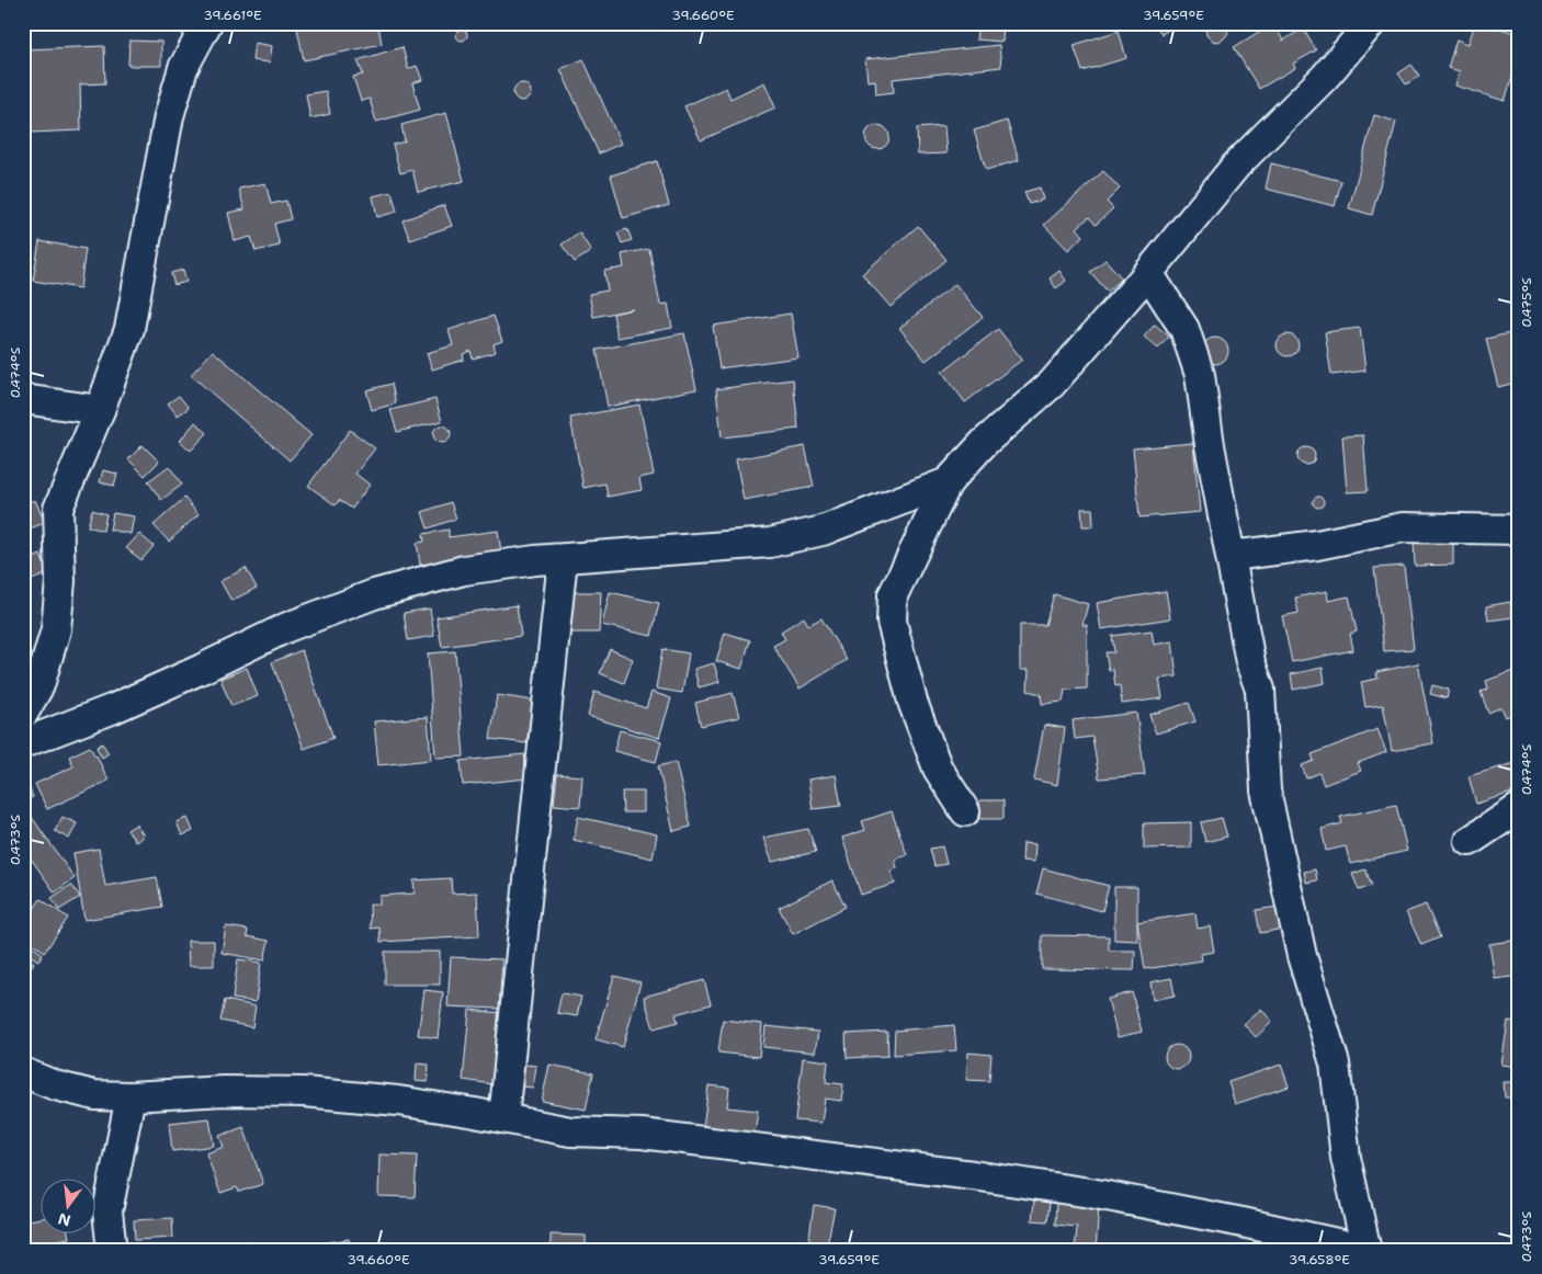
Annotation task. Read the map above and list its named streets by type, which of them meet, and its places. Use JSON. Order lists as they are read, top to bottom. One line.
{"north":"bottom","coordinates":["39.661°E","39.660°E","39.659°E","0.475°S","0.474°S","0.473°S","39.658°E"]}
